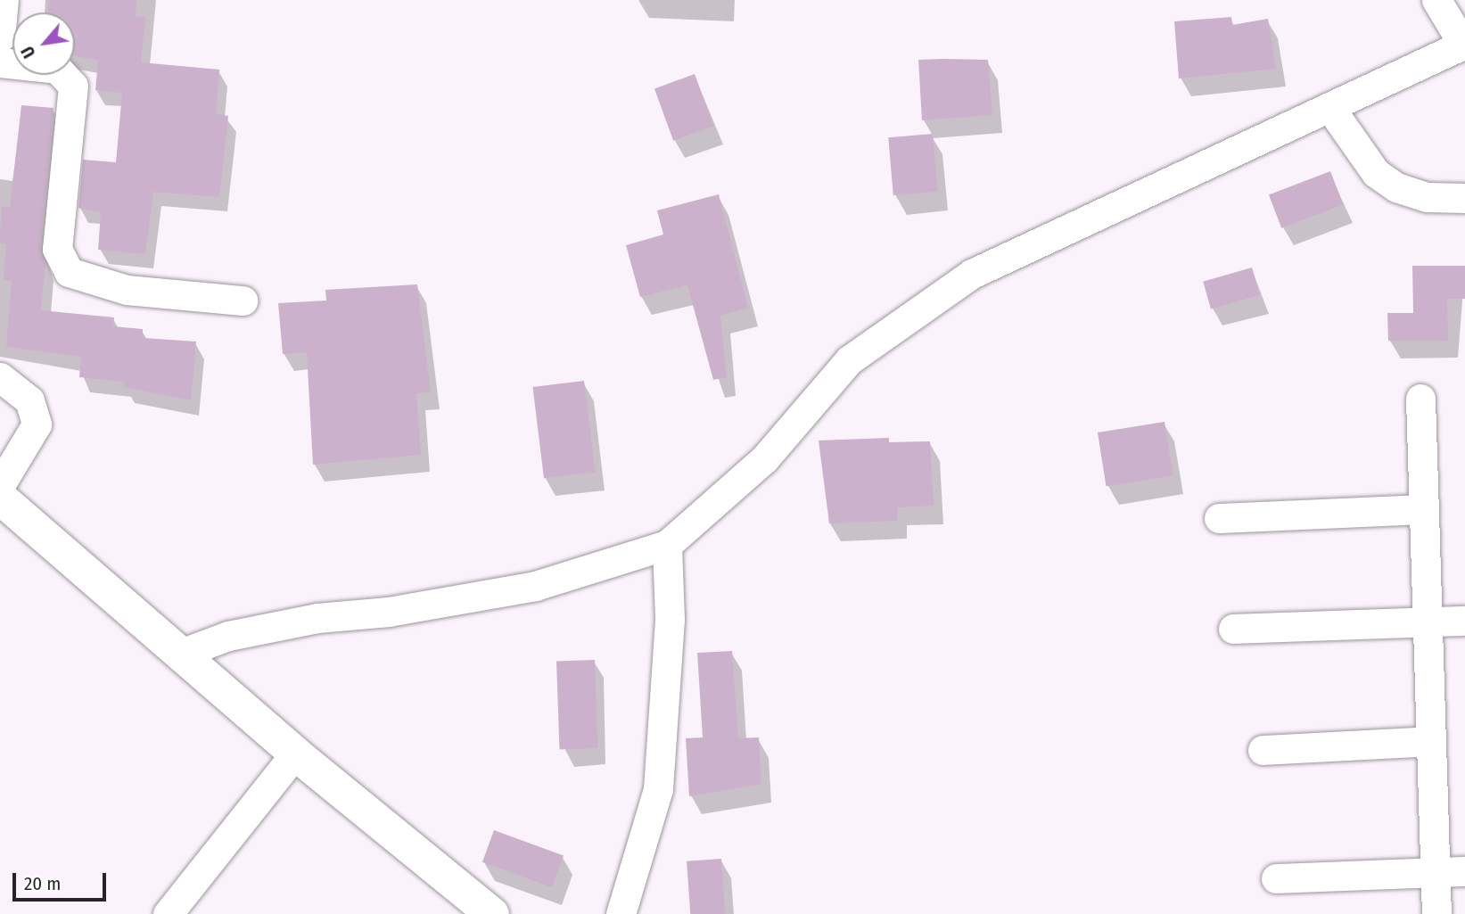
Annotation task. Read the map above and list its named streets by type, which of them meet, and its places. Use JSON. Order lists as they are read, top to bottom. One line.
{"scale_bar":"20 m","north":"bottom left"}
